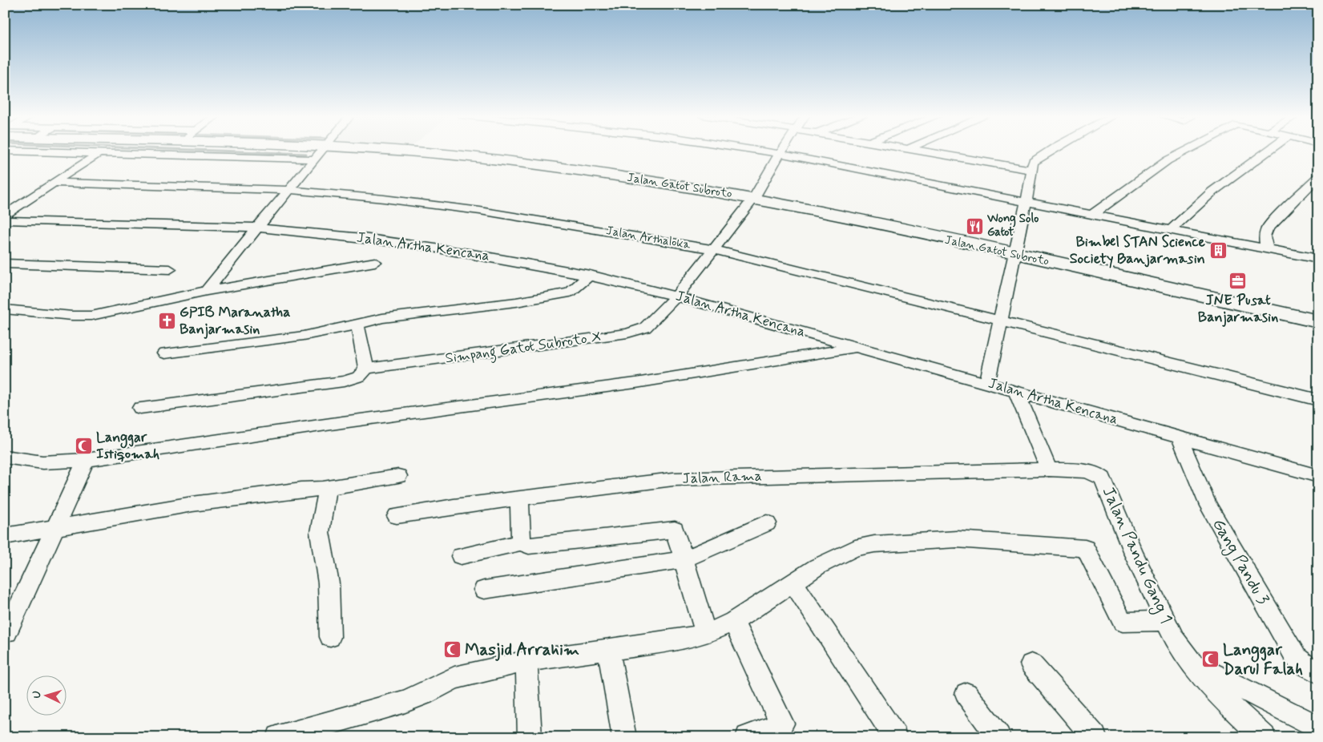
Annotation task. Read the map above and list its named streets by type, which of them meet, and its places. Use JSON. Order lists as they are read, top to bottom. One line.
{"streets":{"main road":["Jalan Gatot Subroto"],"street":["Jalan Arthaloka","Jalan Artha Kencana","Simpang Gatot Subroto X","Jalan Rama","Jalan Pandu Gang 1","Gang Pandu 3"]},"crossings":[["Jalan Gatot Subroto","Simpang Gatot Subroto X"],["Jalan Arthaloka","Simpang Gatot Subroto X"],["Jalan Artha Kencana","Simpang Gatot Subroto X"],["Jalan Artha Kencana","Gang Pandu 3"],["Jalan Rama","Jalan Pandu Gang 1"]],"places":{"restaurant":["Wong Solo Gatot"],"building":["Bimbel STAN Science Society Banjarmasin"],"office":["JNE Pusat Banjarmasin"],"church":["GPIB Maranatha Banjarmasin"],"mosque":["Langgar Istiqomah","Masjid Arrahim","Langgar Darul Falah"]},"north":"left"}
